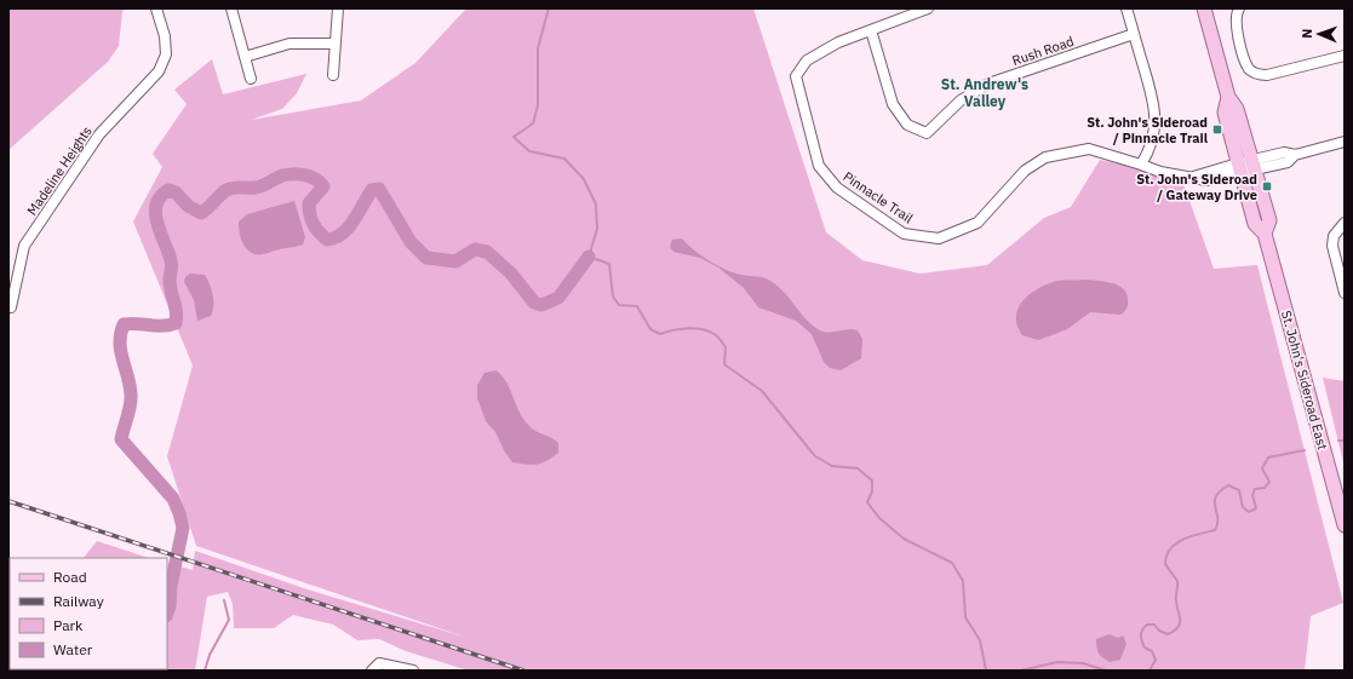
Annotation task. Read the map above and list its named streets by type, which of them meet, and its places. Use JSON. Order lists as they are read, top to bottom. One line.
{"streets":{"main road":["St. John's Sideroad East"],"street":["Rush Road","Madeline Heights","Pinnacle Trail"]},"crossings":[["Rush Road","Pinnacle Trail"],["Pinnacle Trail","St. John's Sideroad East"]],"districts":["St. Andrew's Valley"],"places":{"transit":["St. John's Sideroad / Pinnacle Trail","St. John's Sideroad / Gateway Drive"]},"legend":["Road","Railway","Park","Water"],"north":"left"}
